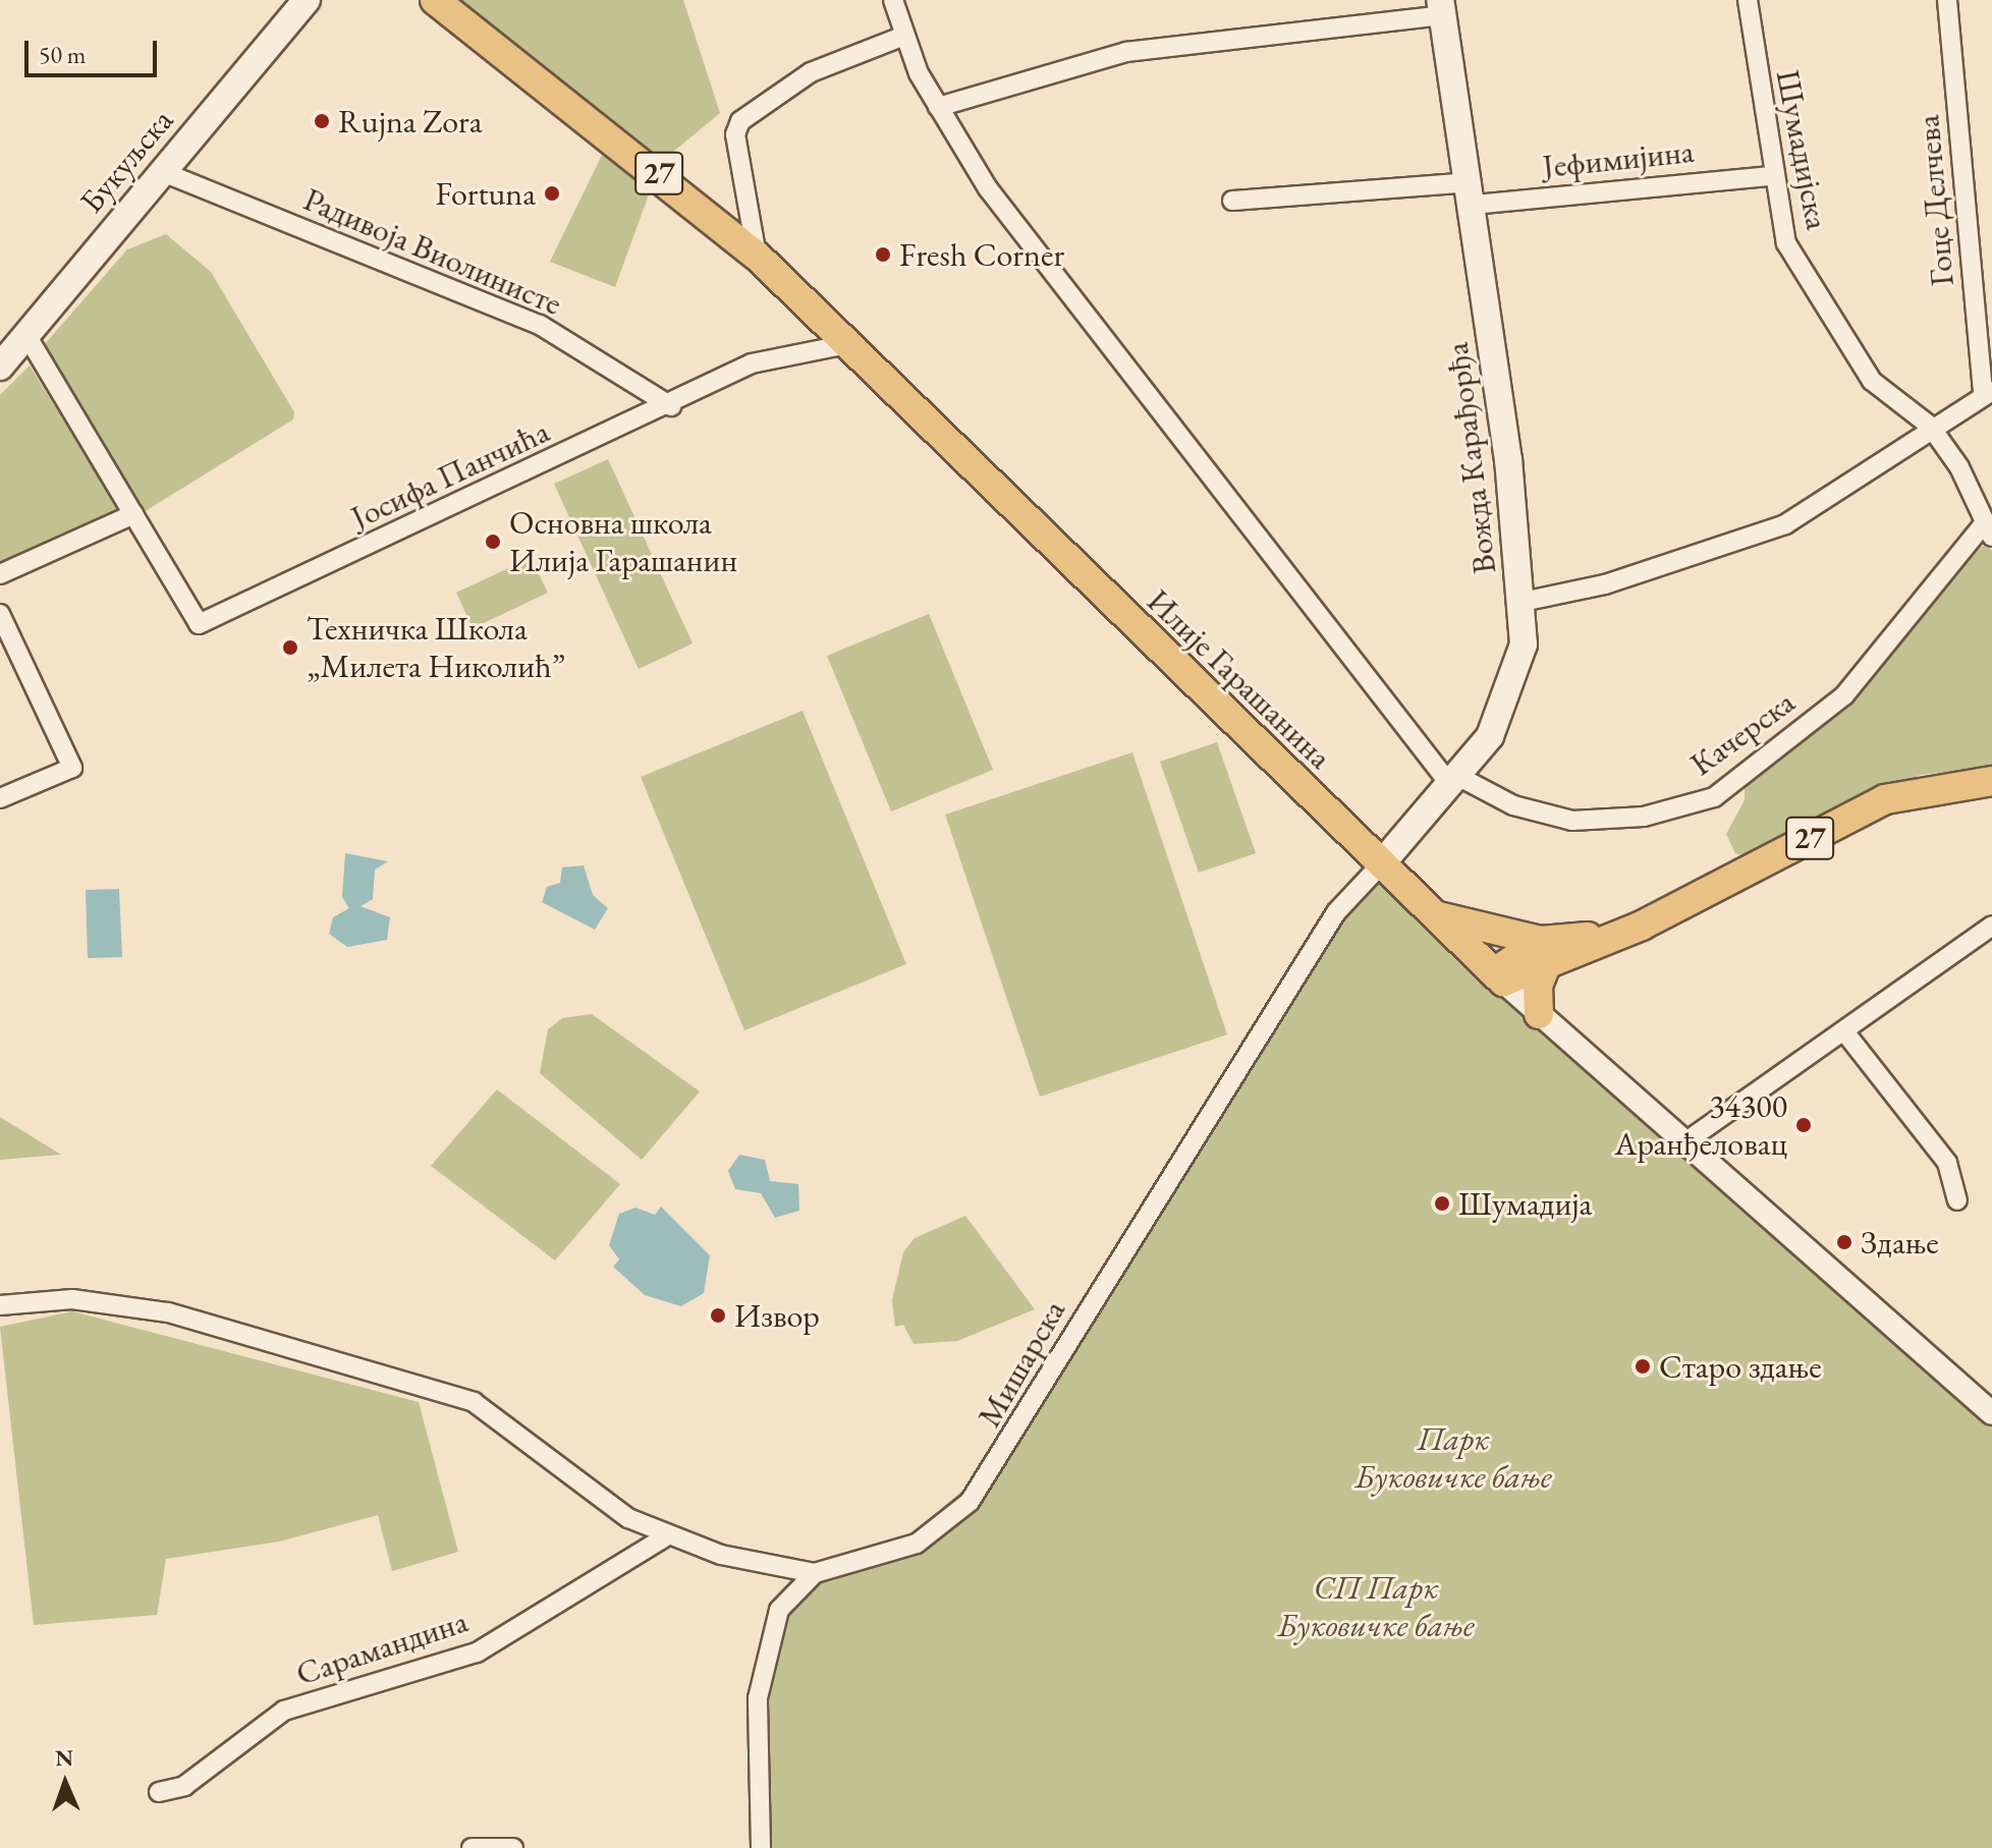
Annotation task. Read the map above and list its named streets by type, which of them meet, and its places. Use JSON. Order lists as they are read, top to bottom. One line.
{"streets":{"main road":["Букуљска","27","Вожда Карађорђа","Илије Гарашанина"],"street":["Шумадијска","Јефимијина","Гоце Делчева","Радивоја Виолинисте","Јосифа Панчића","Качерска","Мишарска","Сарамандина"]},"crossings":[["Шумадијска","Јефимијина"],["Шумадијска","Качерска"],["Јефимијина","Вожда Карађорђа"],["Букуљска","Радивоја Виолинисте"],["27","Илије Гарашанина"],["Радивоја Виолинисте","Јосифа Панчића"],["Вожда Карађорђа","Илије Гарашанина"],["Вожда Карађорђа","Качерска"],["Вожда Карађорђа","Мишарска"],["Јосифа Панчића","Илије Гарашанина"],["Илије Гарашанина","Мишарска"]],"parks":["Парк Буковичке бање","СП Парк Буковичке бање"],"places":["Rujna Zora","Fortuna","Fresh Corner","Основна школа Илија Гарашанин","Техничка Школа „Милета Николић”","34300 Аранђеловац","Шумадија","Здање","Извор","Старо здање"],"scale_bar":"50 m","north":"top"}
